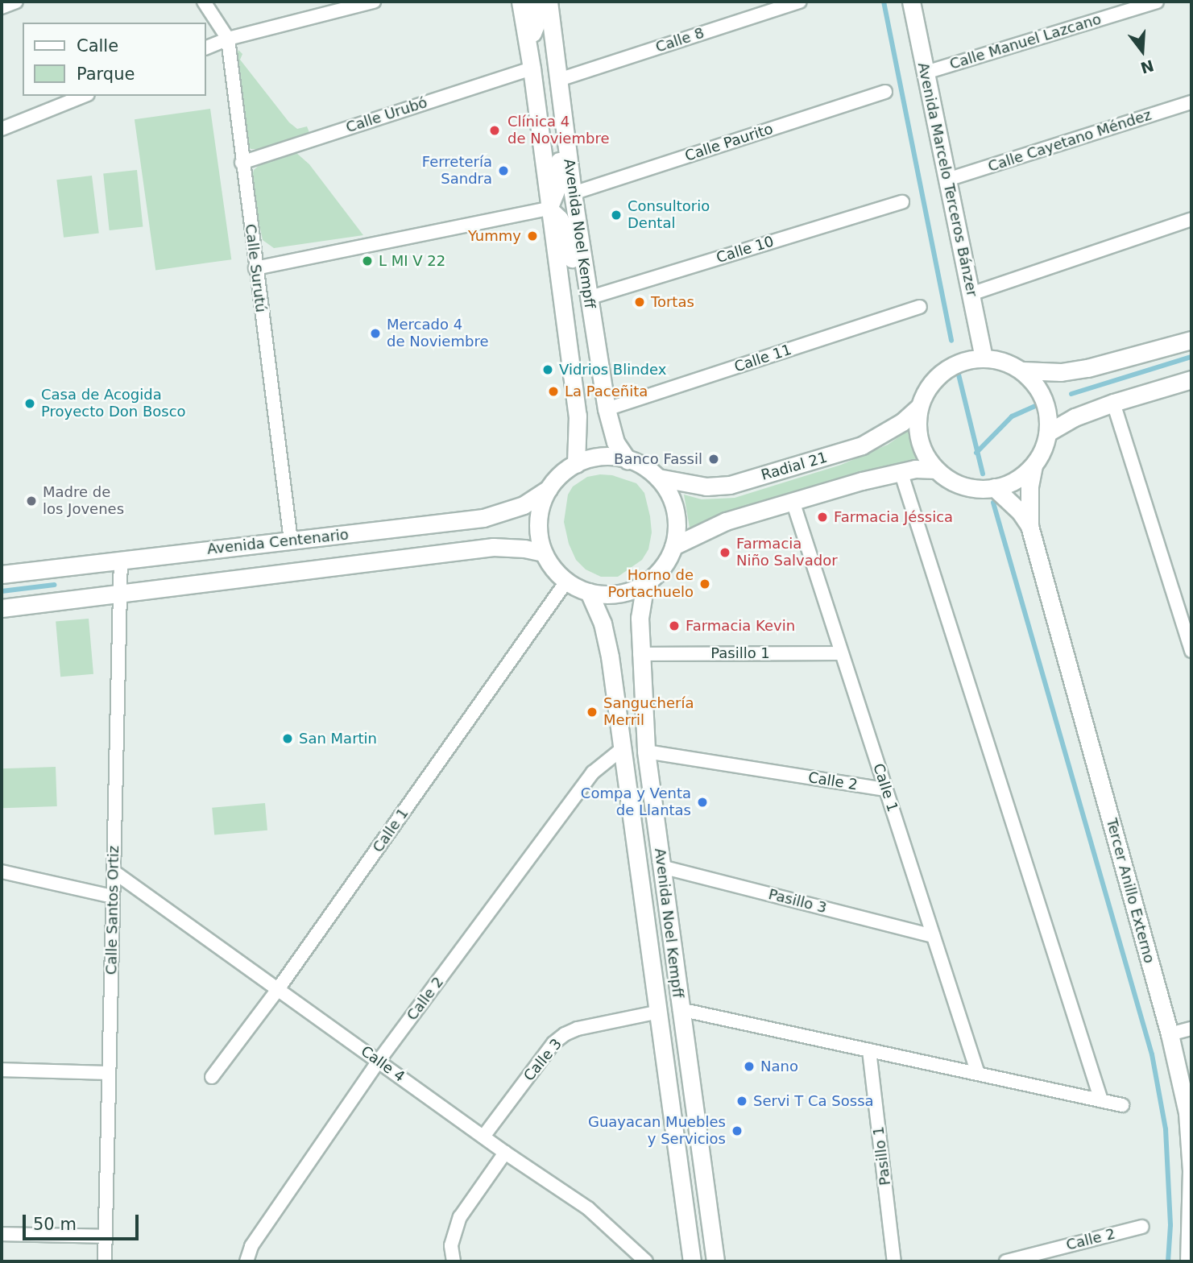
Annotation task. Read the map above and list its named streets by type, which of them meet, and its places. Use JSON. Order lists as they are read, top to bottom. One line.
{"streets":{"street":["Calle 8","Calle Manuel Lazcano","Calle Urubó","Calle Cayetano Méndez","Calle Paurito","Avenida Marcelo Terceros Bánzer","Avenida Noel Kempff","Calle 10","Calle Surutú","Calle 11","Radial 21","Avenida Centenario","Pasillo 1","Calle 2","Calle 1","Tercer Anillo Externo","Pasillo 3","Calle Santos Ortiz","Calle 3","Calle 4"]},"crossings":[["Calle 8","Avenida Noel Kempff"],["Calle Manuel Lazcano","Avenida Marcelo Terceros Bánzer"],["Calle Urubó","Avenida Noel Kempff"],["Calle Urubó","Calle Surutú"],["Calle Cayetano Méndez","Avenida Marcelo Terceros Bánzer"],["Calle Paurito","Avenida Noel Kempff"],["Avenida Marcelo Terceros Bánzer","Radial 21"],["Avenida Marcelo Terceros Bánzer","Tercer Anillo Externo"],["Avenida Noel Kempff","Calle 10"],["Avenida Noel Kempff","Calle 11"],["Avenida Noel Kempff","Radial 21"],["Avenida Noel Kempff","Avenida Centenario"],["Avenida Noel Kempff","Pasillo 1"],["Avenida Noel Kempff","Calle 2"],["Avenida Noel Kempff","Calle 1"],["Avenida Noel Kempff","Pasillo 3"],["Avenida Noel Kempff","Calle 3"],["Calle Surutú","Avenida Centenario"],["Radial 21","Avenida Centenario"],["Radial 21","Calle 1"],["Radial 21","Tercer Anillo Externo"],["Avenida Centenario","Calle 1"],["Avenida Centenario","Calle Santos Ortiz"],["Pasillo 1","Calle 1"],["Calle 2","Calle 1"],["Calle 2","Calle 4"],["Calle 1","Pasillo 3"],["Calle 1","Calle 4"],["Calle Santos Ortiz","Calle 4"],["Calle 3","Calle 4"]],"places":["Clínica 4 de Noviembre","Ferretería Sandra","Consultorio Dental","Yummy","L MI V 22","Tortas","Mercado 4 de Noviembre","Vidrios Blindex","La Paceñita","Casa de Acogida Proyecto Don Bosco","Banco Fassil","Madre de los Jovenes","Farmacia Jéssica","Farmacia Niño Salvador","Horno de Portachuelo","Farmacia Kevin","Sanguchería Merril","San Martin","Compa y Venta de Llantas","Nano","Servi T Ca Sossa","Guayacan Muebles y Servicios"],"legend":["Calle","Parque"],"scale_bar":"50 m","north":"bottom"}
